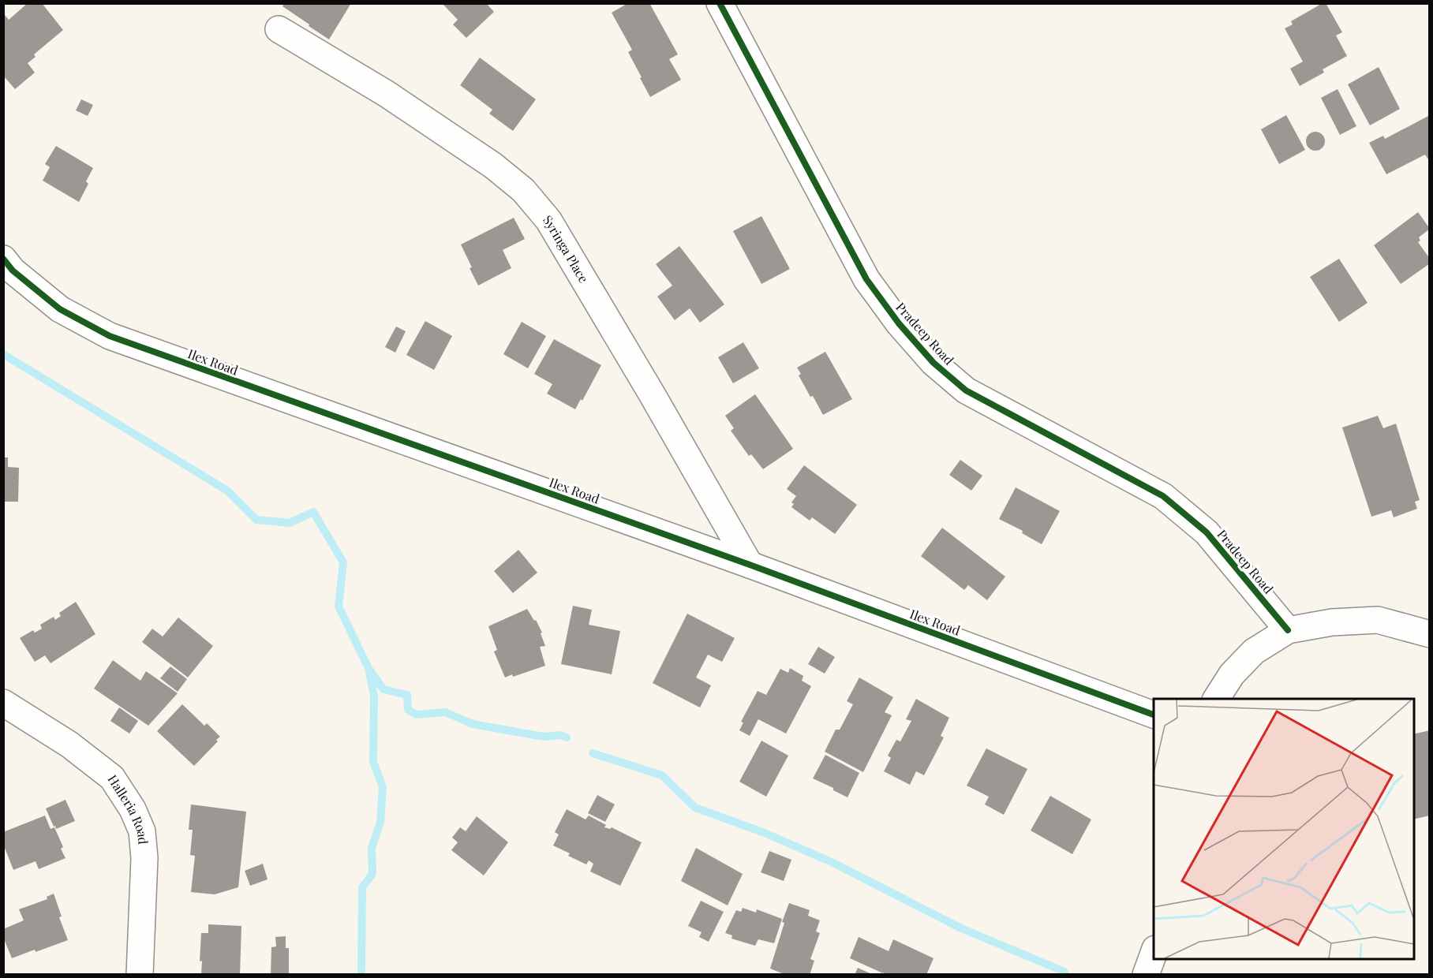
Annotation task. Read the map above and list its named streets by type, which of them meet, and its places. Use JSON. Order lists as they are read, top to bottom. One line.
{"streets":{"street":["Syringa Place","Pradeep Road","Ilex Road","Halleria Road"]},"crossings":[["Syringa Place","Ilex Road"]]}
